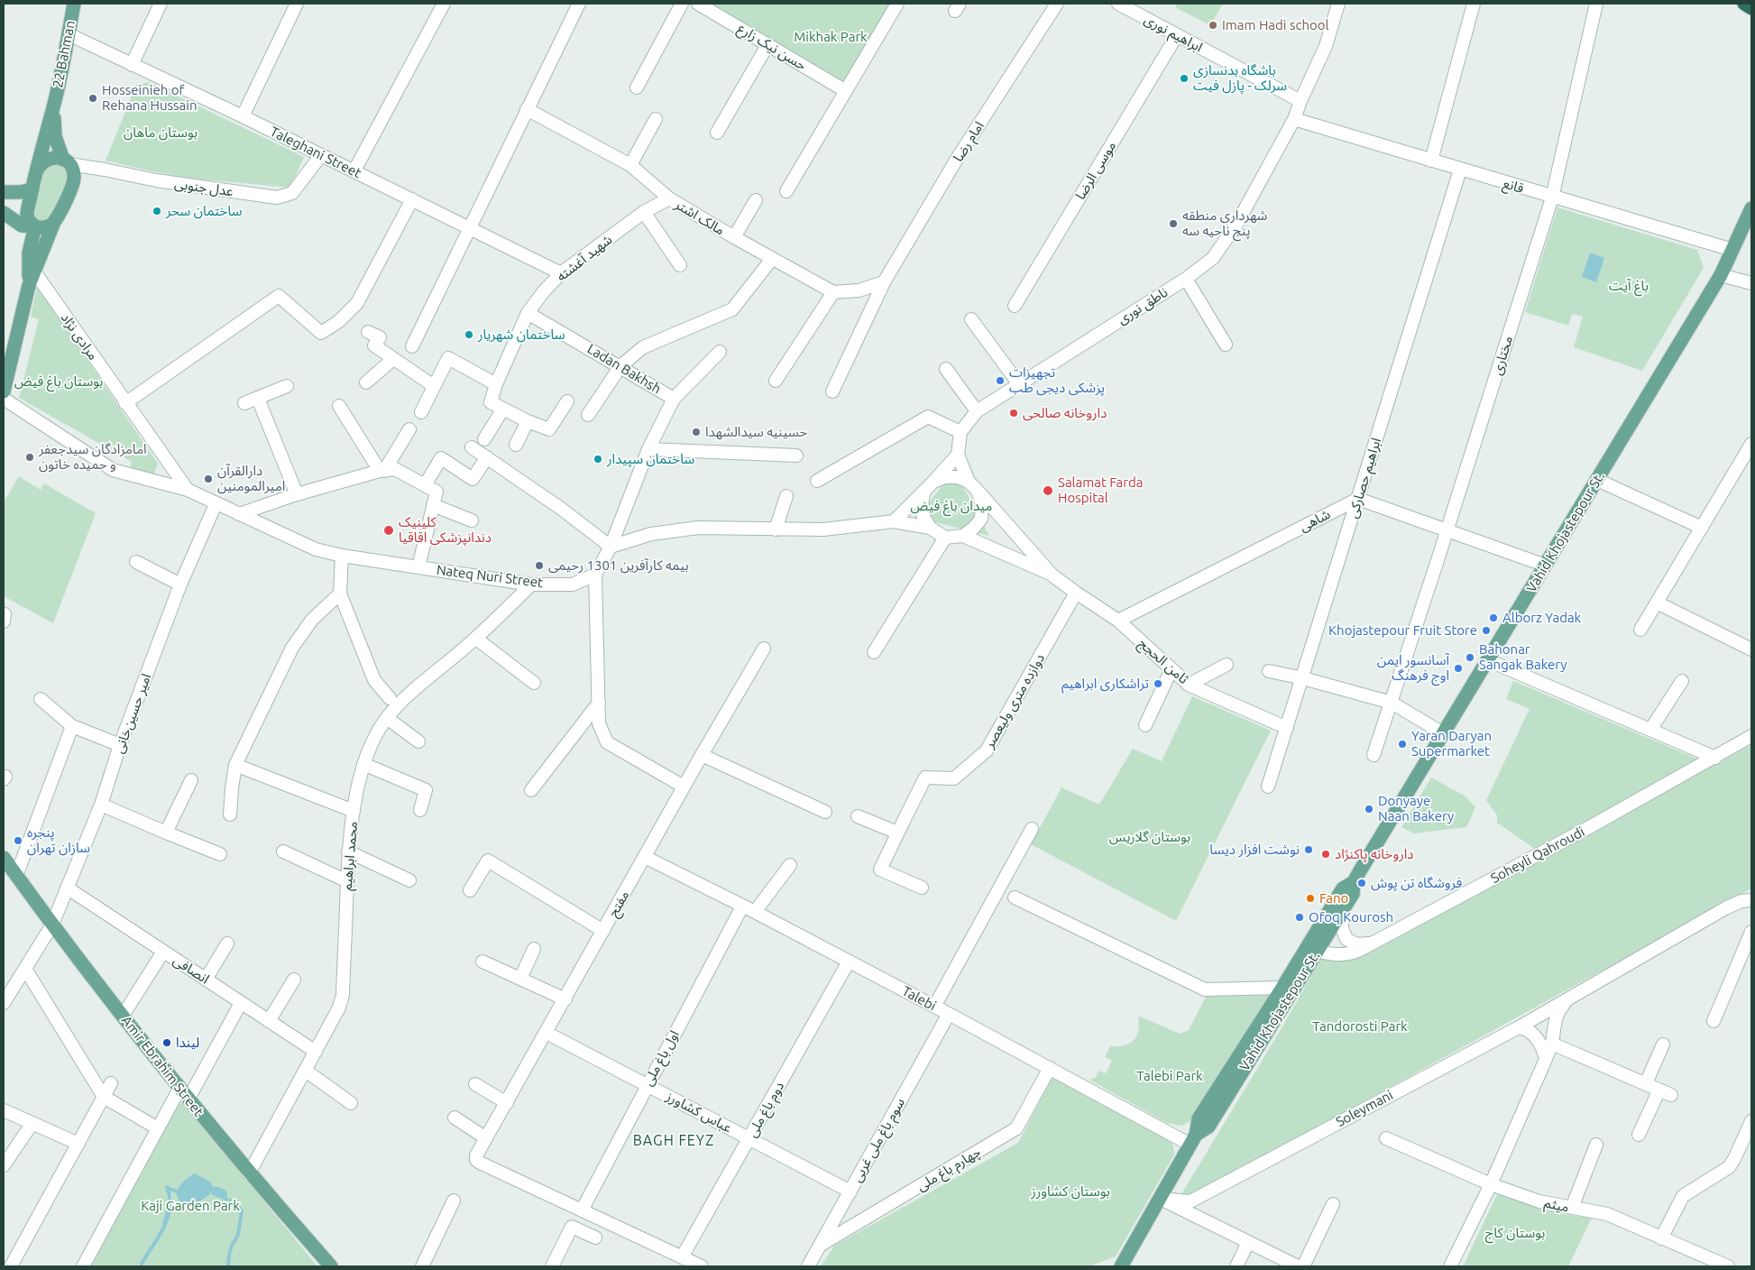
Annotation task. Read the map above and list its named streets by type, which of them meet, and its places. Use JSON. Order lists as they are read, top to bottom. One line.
{"streets":{"main road":["22 Bahman","Vahid Khojastepour St.","Amir Ebrahim Street"],"street":["ابراهیم نوری","حسن نیک زارع","امام رضا","Taleghani Street","موسی الرضا","قانع","عدل جنوبی","مالک اشتر","شهید آغشته","ناطق نوری","مرادی نژاد","مختاری","Ladan Bakhsh","ابراهیم حصارکی","شاهی","Nateq Nuri Street","ثامن الحجج","دوازده متری ولیعصر","امیر حسین‌خانی","Soheyli Qahroudi","محمد ابراهیم","مفتح","انصافی","Talebi","اول باغ ملی","Soleymani","دوم باغ ملی","عباس کشاورز","سوم باغ ملی غربی","چهارم باغ ملی","میثم"]},"crossings":[["ابراهیم نوری","موسی الرضا"],["ابراهیم نوری","ناطق نوری"],["22 Bahman","Taleghani Street"],["22 Bahman","عدل جنوبی"],["Taleghani Street","عدل جنوبی"],["Taleghani Street","شهید آغشته"],["قانع","ناطق نوری"],["قانع","مختاری"],["قانع","ابراهیم حصارکی"],["قانع","Vahid Khojastepour St."],["مالک اشتر","شهید آغشته"],["شهید آغشته","Ladan Bakhsh"],["مرادی نژاد","Nateq Nuri Street"],["ابراهیم حصارکی","شاهی"],["ابراهیم حصارکی","ثامن الحجج"],["شاهی","ثامن الحجج"],["Vahid Khojastepour St.","Soheyli Qahroudi"],["Vahid Khojastepour St.","Talebi"],["Vahid Khojastepour St.","Soleymani"],["Nateq Nuri Street","امیر حسین‌خانی"],["Nateq Nuri Street","محمد ابراهیم"],["ثامن الحجج","دوازده متری ولیعصر"],["امیر حسین‌خانی","انصافی"],["امیر حسین‌خانی","Amir Ebrahim Street"],["محمد ابراهیم","انصافی"],["محمد ابراهیم","Amir Ebrahim Street"],["مفتح","Talebi"],["مفتح","اول باغ ملی"],["مفتح","عباس کشاورز"],["Talebi","اول باغ ملی"],["Talebi","دوم باغ ملی"],["Talebi","سوم باغ ملی غربی"],["Talebi","چهارم باغ ملی"],["اول باغ ملی","عباس کشاورز"],["دوم باغ ملی","عباس کشاورز"],["عباس کشاورز","سوم باغ ملی غربی"],["سوم باغ ملی غربی","چهارم باغ ملی"]],"districts":["BAGH FEYZ"],"parks":["Mikhak Park","بوستان ماهان","باغ آیت","بوستان باغ فیض","میدان باغ فیض","بوستان گلاریس","Tandorosti Park","Talebi Park","بوستان کشاورز","Kaji Garden Park","بوستان کاج"],"places":["Imam Hadi school","باشگاه بدنسازی سرلک - پازل فیت","Hosseinieh of Rehana Hussain","ساختمان سحر","شهرداری منطقه پنج ناحیه سه","ساختمان شهریار","تجهیزات پزشکی دیجی طب","داروخانه صالحی","حسینیه سیدالشهدا","امامزادگان سیدجعفر و حمیده خاتون","ساختمان سپیدار","دارالقرآن امیرالمومنین","Salamat Farda Hospital","کلینیک دندانپزشکی اقاقیا","بیمه کارآفرین 1301 رحیمی","Alborz Yadak","Khojastepour Fruit Store","Bahonar Sangak Bakery","آسانسور ایمن اوج فرهنگ","تراشکاری ابراهیم","Yaran Daryan Supermarket","Donyaye Naan Bakery","پنجره سازان تهران","نوشت افزار دیسا","داروخانه پاکنژاد","فروشگاه تن پوش","Fano","Ofoq Kourosh","لیندا"]}
